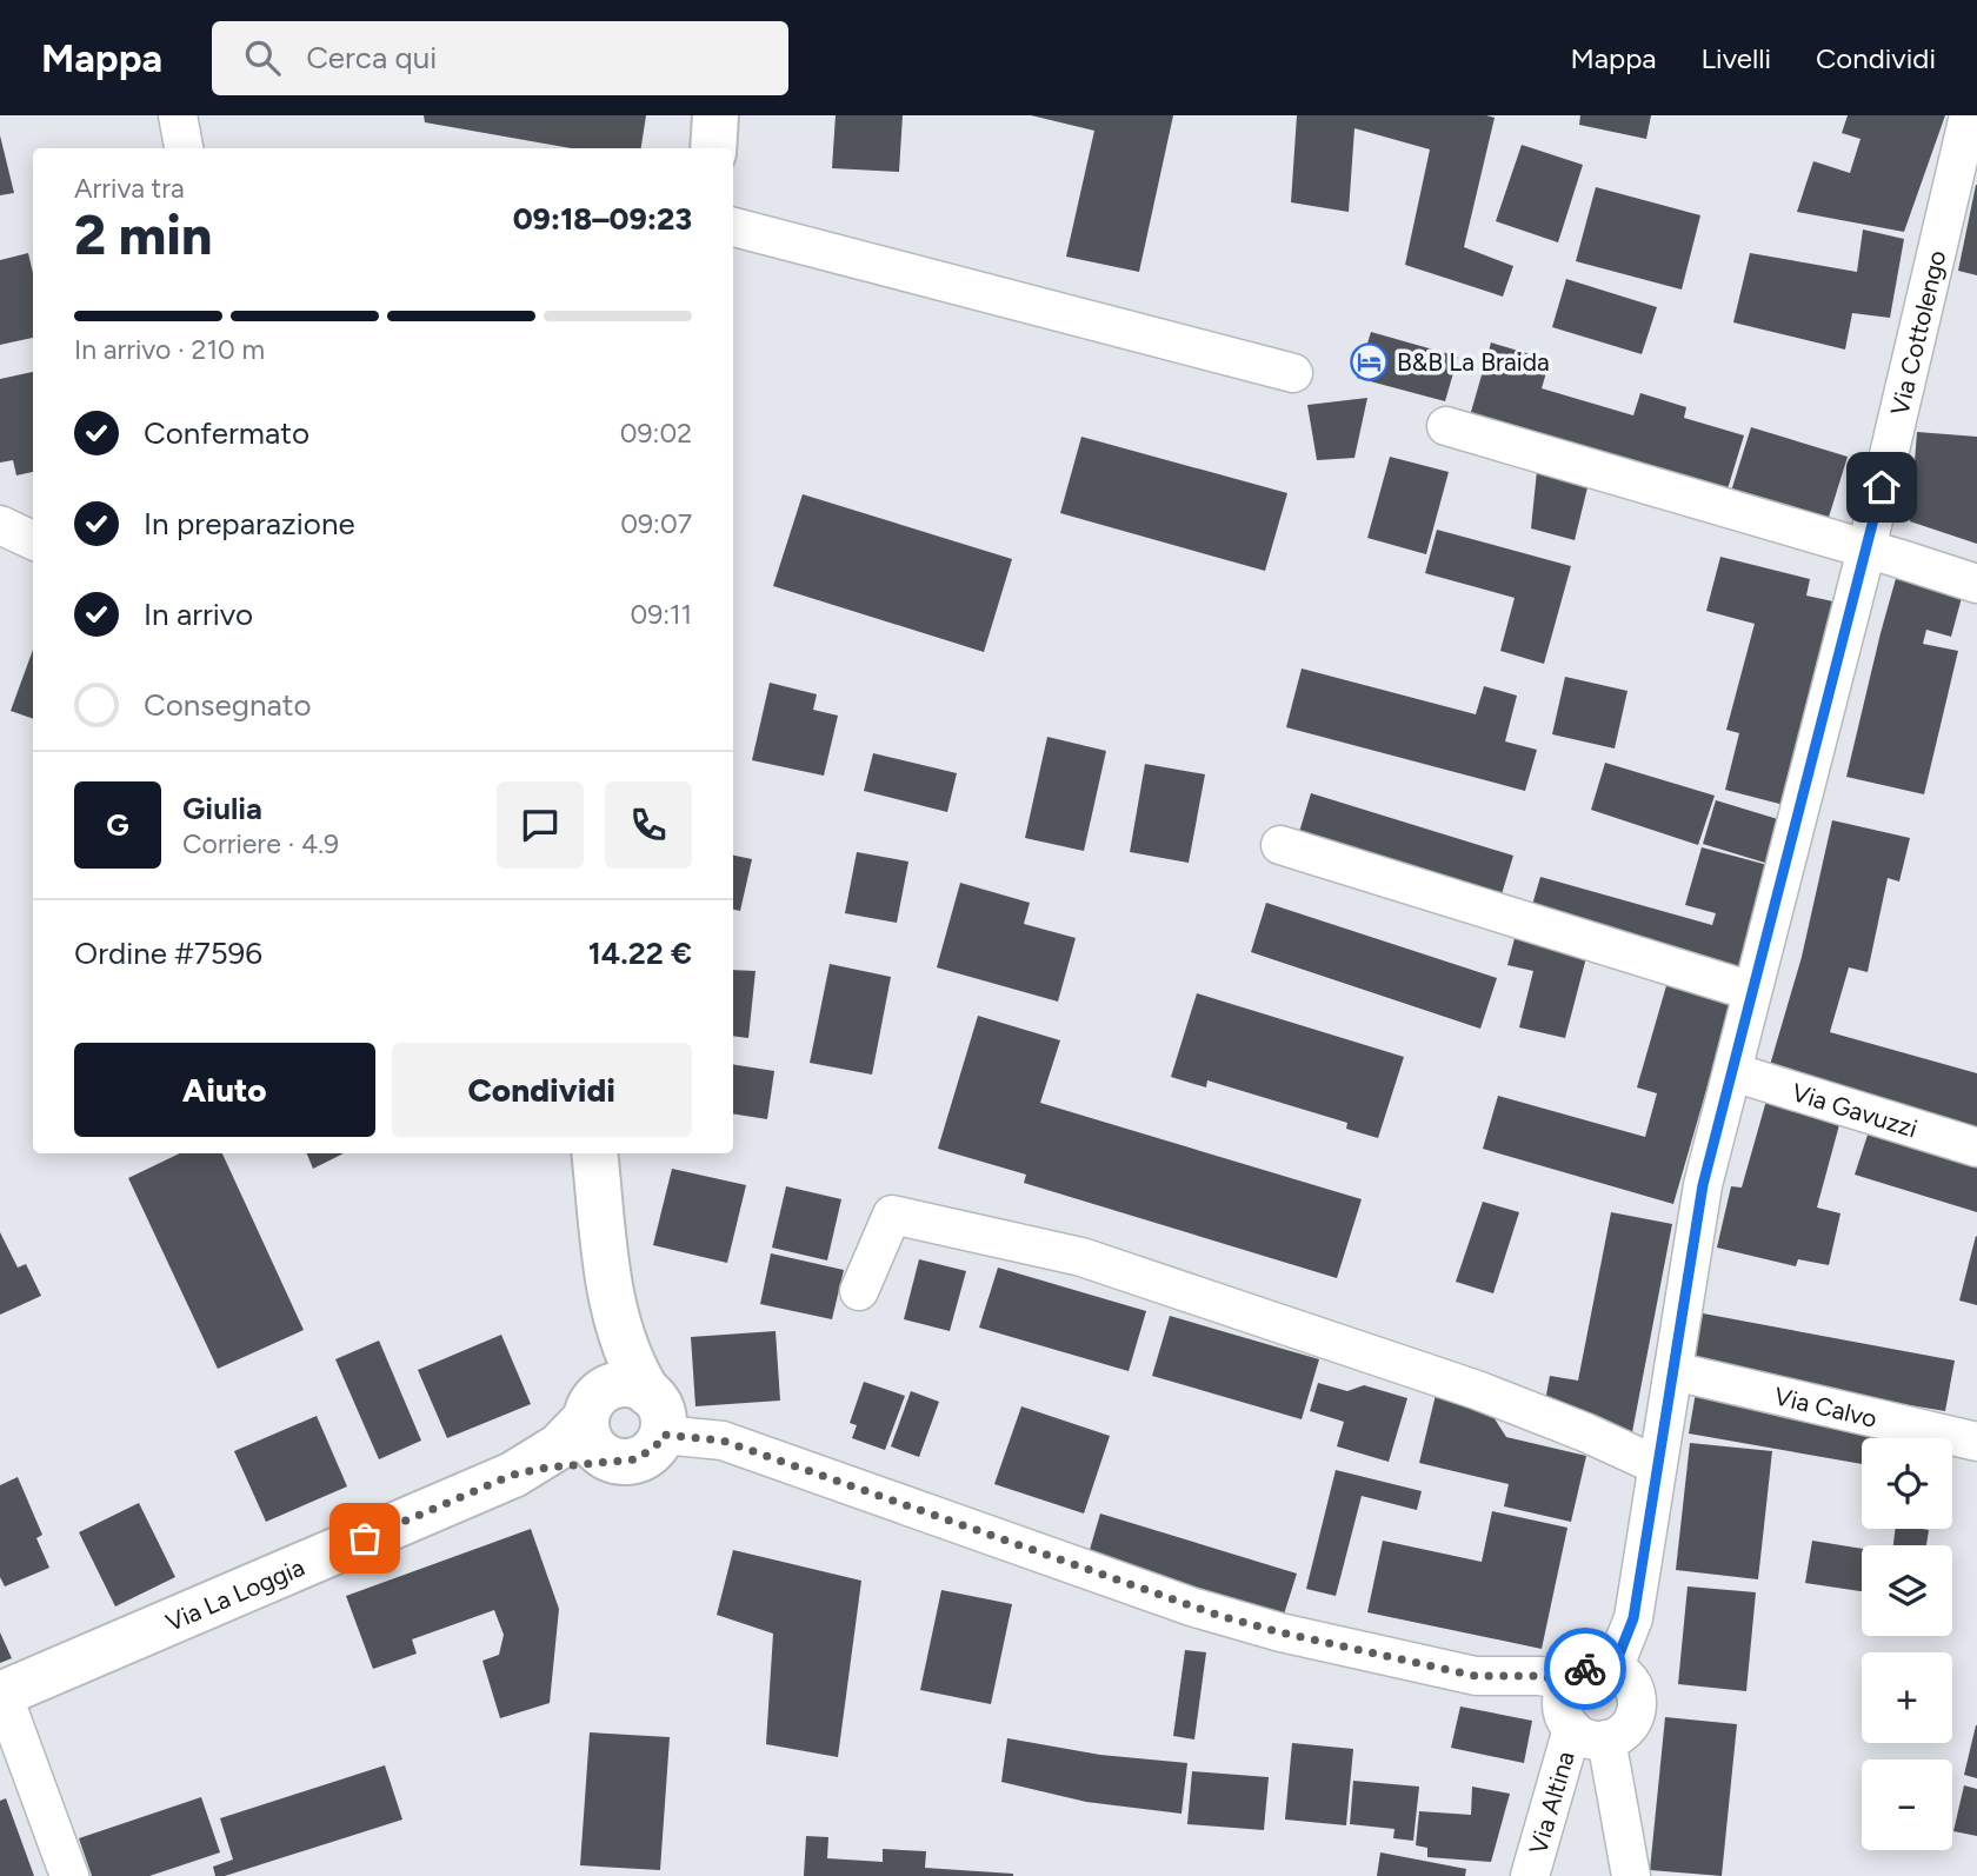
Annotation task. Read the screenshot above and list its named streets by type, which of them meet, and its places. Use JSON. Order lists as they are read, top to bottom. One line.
{"streets":{"street":["Via Cottolengo","Via Gavuzzi","Via Calvo","Via La Loggia","Via Altina"]},"crossings":[["Via Cottolengo","Via Gavuzzi"],["Via Cottolengo","Via Calvo"],["Via Cottolengo","Via Altina"]],"places":{"hotel":["B&B La Braida"]},"page":{"header":"Mappa","search":"Cerca qui","nav":["Mappa","Livelli","Condividi"],"heading":["2 min","Arriva tra","09:18–09:23"],"panel":["Giulia","Corriere · 4.9","Ordine #7596","14.22 €"],"bar":"In arrivo · 210 m","list":[["Confermato","09:02"],["In preparazione","09:07"],["In arrivo","09:11"],"Consegnato"],"round":"G","buttons":["Aiuto","Condividi"],"map_buttons":["+","−"]}}
